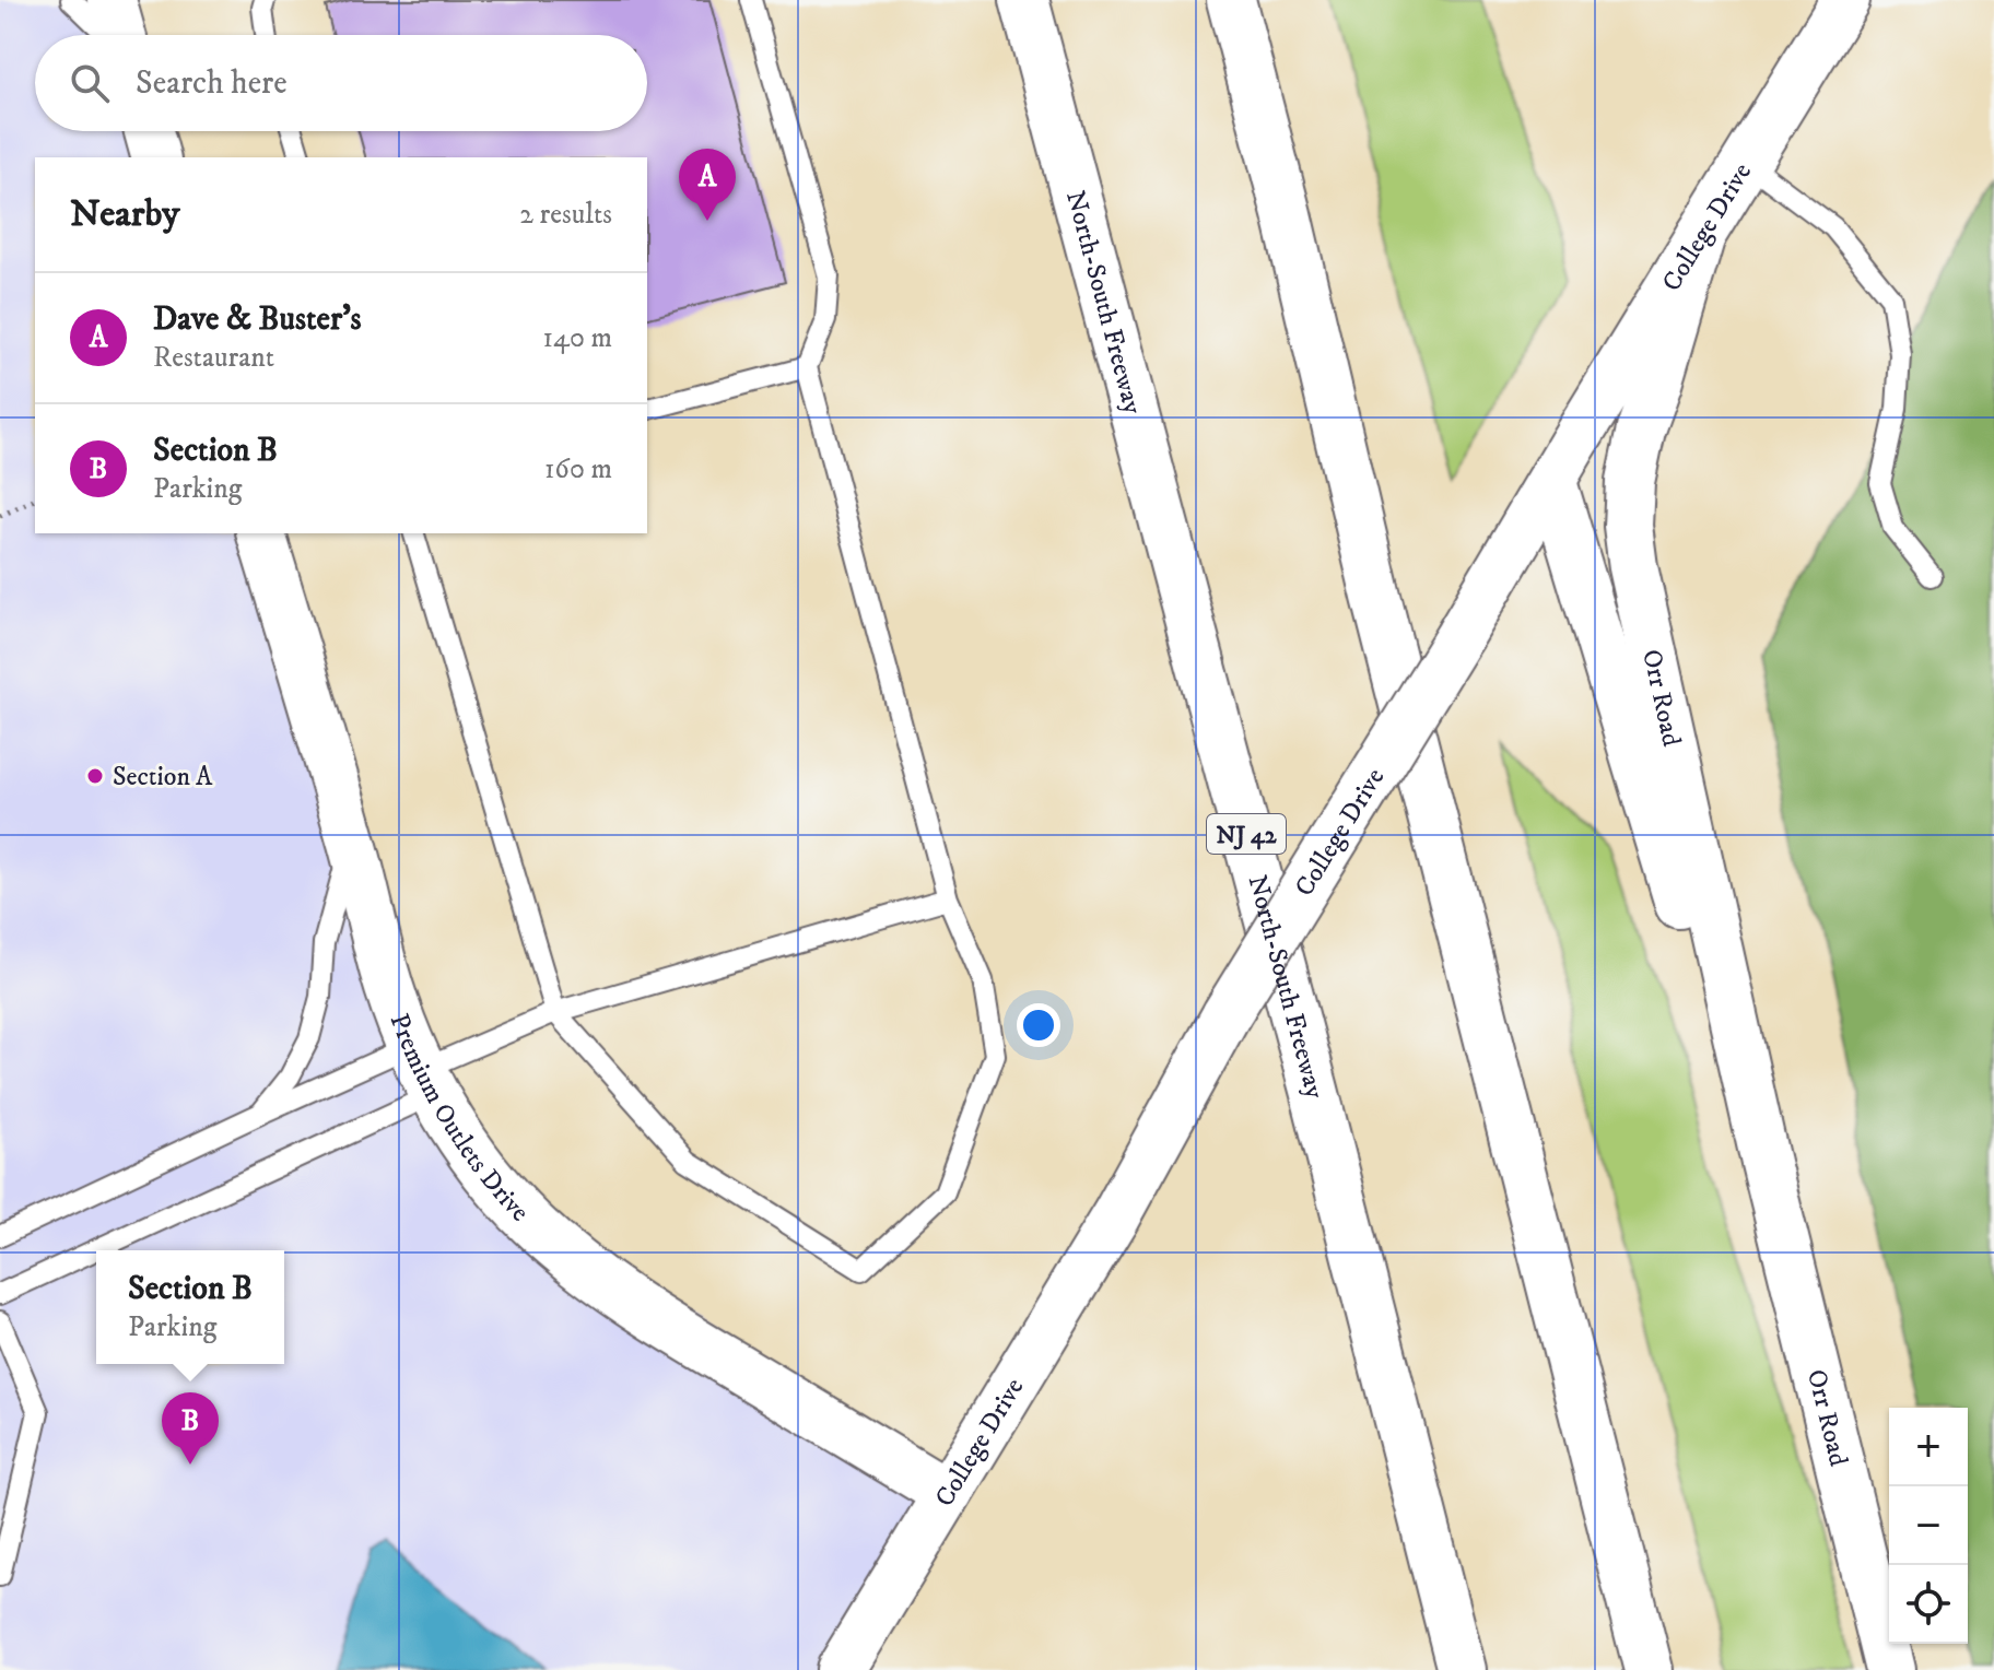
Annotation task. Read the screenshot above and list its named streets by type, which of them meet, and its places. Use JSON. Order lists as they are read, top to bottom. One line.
{"streets":{"main road":["College Drive","North-South Freeway","Orr Road","NJ 42","Premium Outlets Drive"]},"crossings":[["College Drive","Orr Road"],["College Drive","Premium Outlets Drive"]],"places":["Section A"],"page":{"search":"Search here","pins":["A","B"],"heading":["Nearby","2 results"],"list":[{"mark":"A","name":"Dave & Buster's","note":"Restaurant","value":"140 m"},{"mark":"B","name":"Section B","note":"Parking","value":"160 m"}],"popup":["Section B","Parking"],"map_buttons":["+","−"]}}
